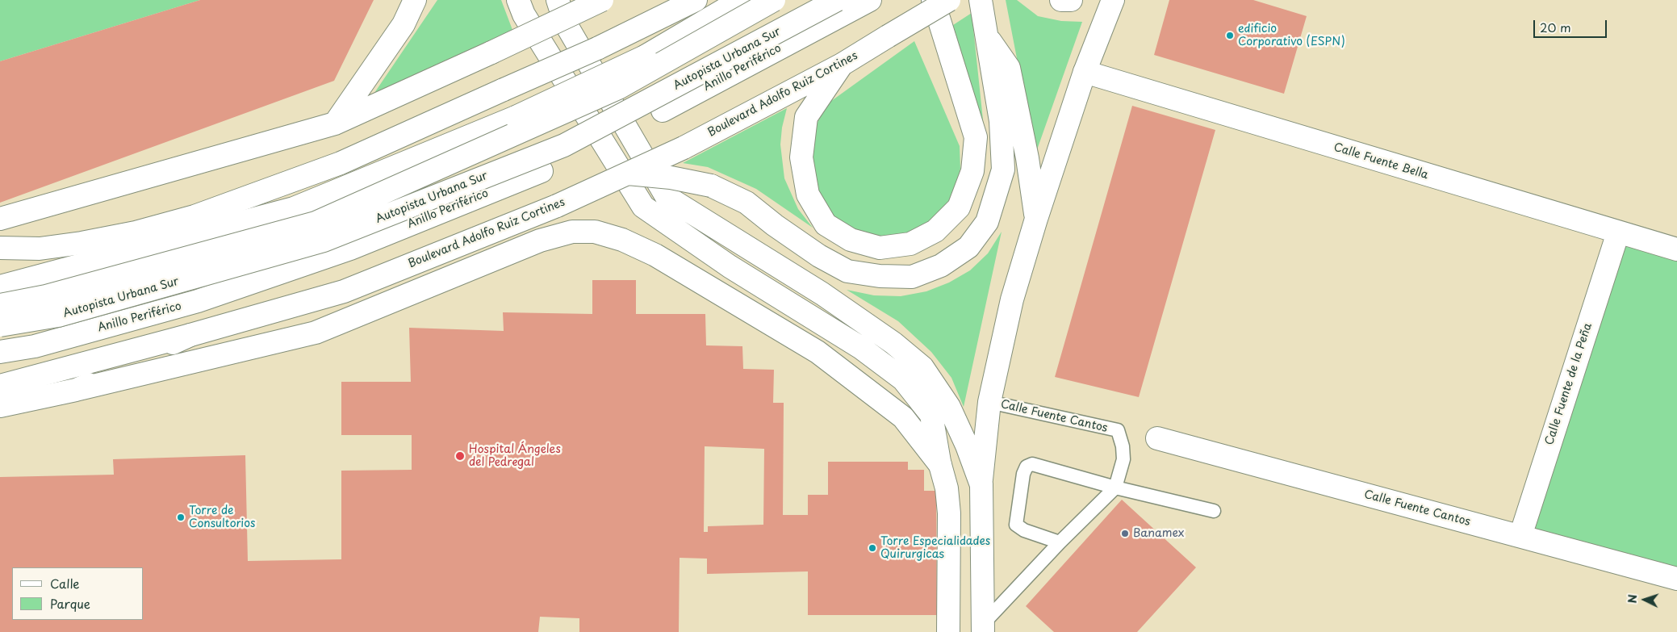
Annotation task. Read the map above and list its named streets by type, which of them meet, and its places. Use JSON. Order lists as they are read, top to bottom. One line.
{"streets":{"main road":["Autopista Urbana Sur","Anillo Periférico","Boulevard Adolfo Ruiz Cortines","Calle Fuente Bella","Calle Fuente de la Peña","Calle Fuente Cantos"]},"crossings":[["Calle Fuente Bella","Calle Fuente de la Peña"],["Calle Fuente de la Peña","Calle Fuente Cantos"]],"places":["edificio Corporativo (ESPN)","Hospital Ángeles del Pedregal","Torre de Consultorios","Banamex","Torre Especialidades Quirurgicas"],"legend":["Calle","Parque"],"scale_bar":"20 m","north":"left"}
